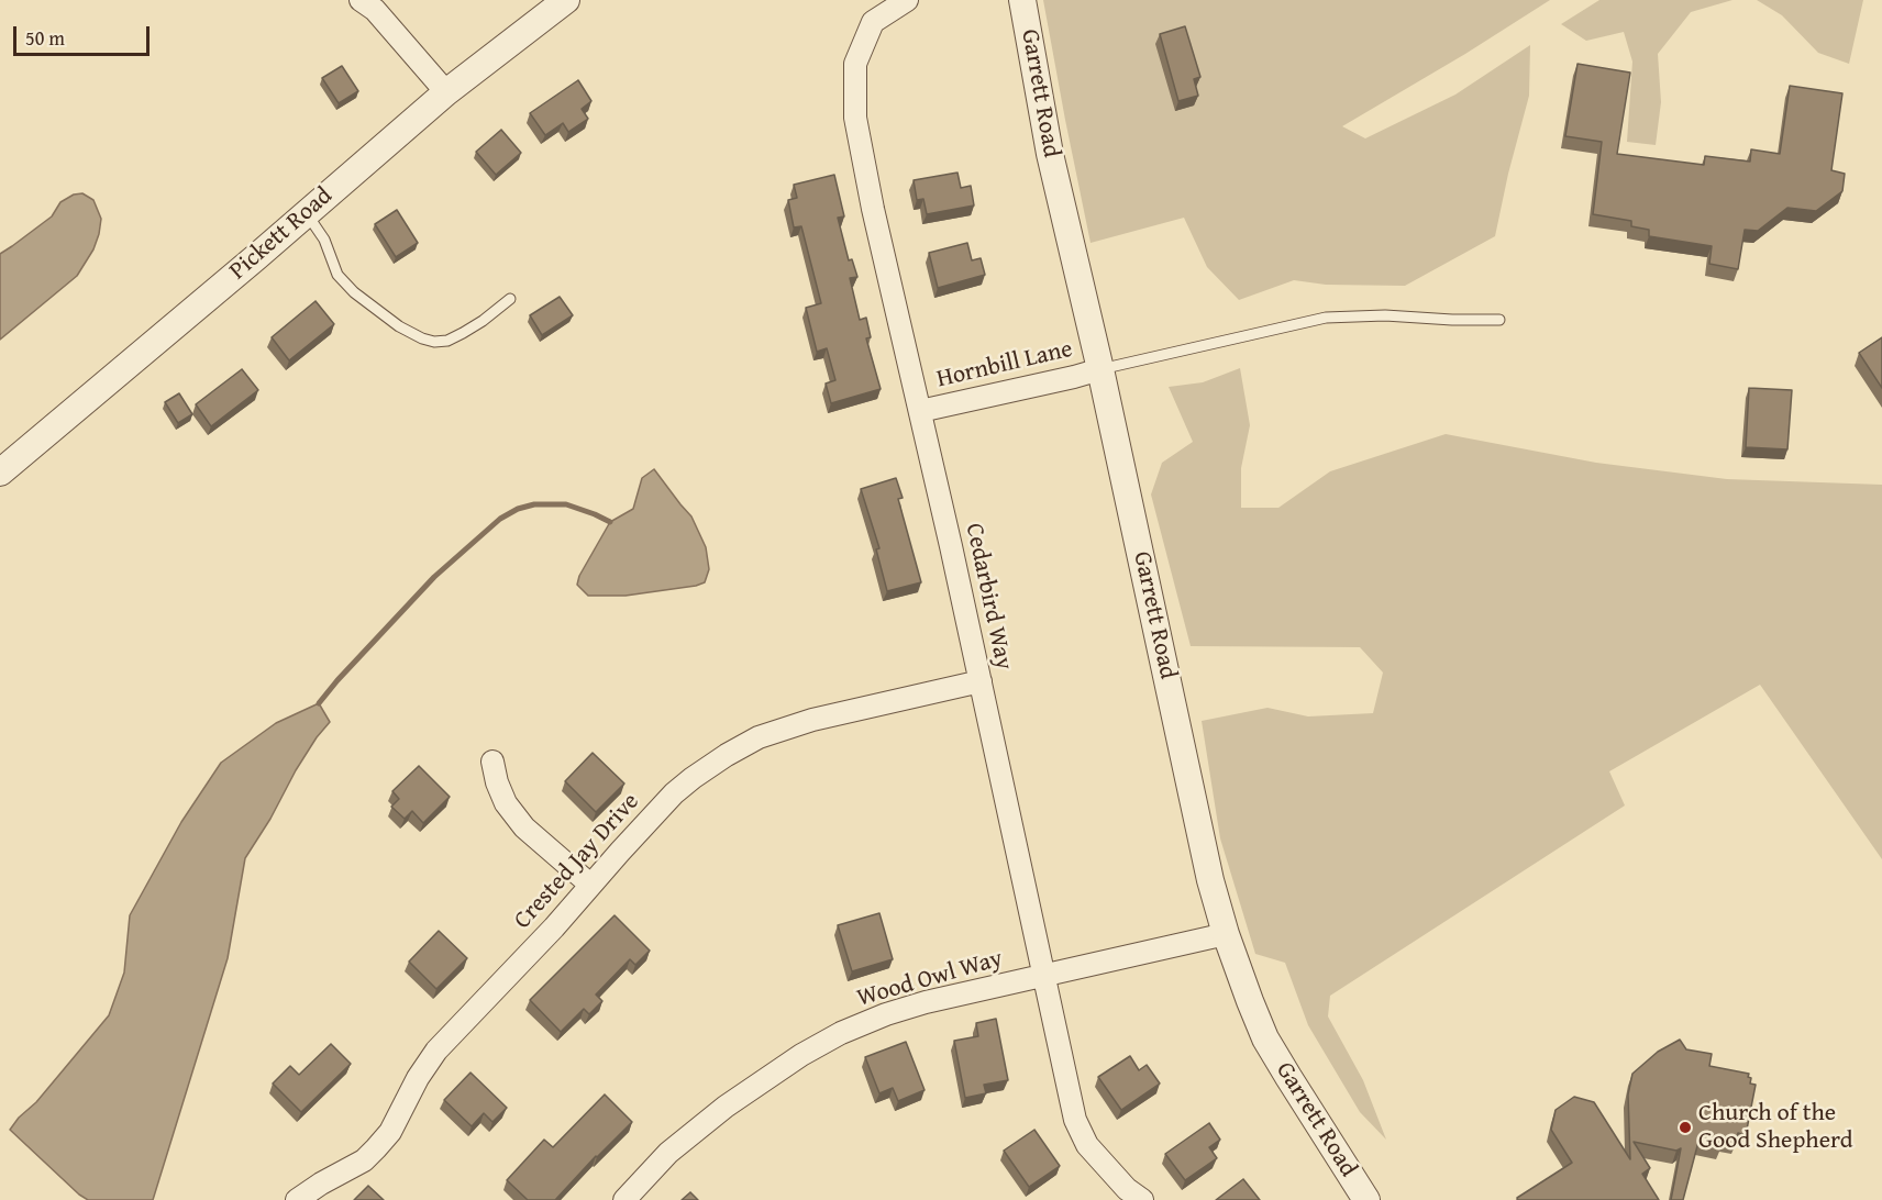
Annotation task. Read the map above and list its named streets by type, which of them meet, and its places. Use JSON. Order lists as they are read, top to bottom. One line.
{"streets":{"street":["Garrett Road","Pickett Road","Hornbill Lane","Cedarbird Way","Crested Jay Drive","Wood Owl Way"]},"crossings":[["Garrett Road","Hornbill Lane"],["Garrett Road","Wood Owl Way"],["Hornbill Lane","Cedarbird Way"],["Cedarbird Way","Crested Jay Drive"],["Cedarbird Way","Wood Owl Way"]],"places":["Church of the Good Shepherd"],"scale_bar":"50 m"}
